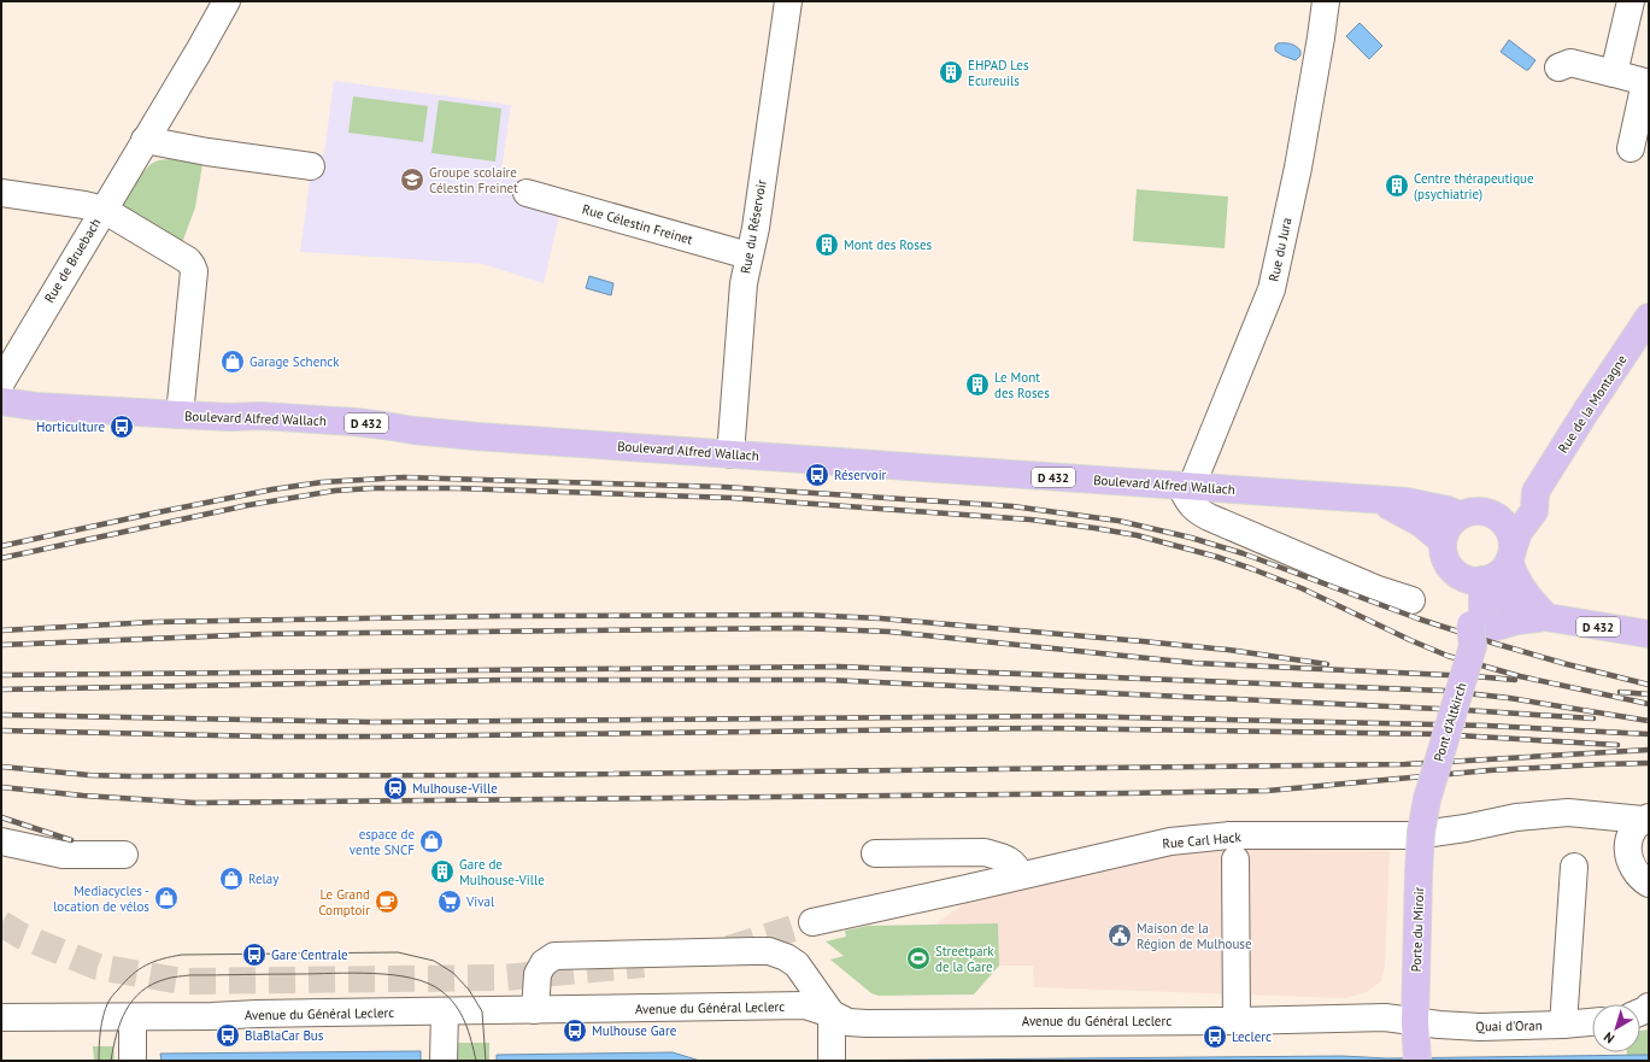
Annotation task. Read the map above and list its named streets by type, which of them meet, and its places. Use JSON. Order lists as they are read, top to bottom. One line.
{"streets":{"main road":["Rue de la Montagne","Boulevard Alfred Wallach","D 432","Pont d'Altkirch","Porte du Miroir"],"street":["Rue Célestin Freinet","Rue du Réservoir","Rue du Jura","Rue de Bruebach","Rue Carl Hack","Avenue du Général Leclerc","Quai d'Oran"]},"crossings":[["Rue Célestin Freinet","Rue du Réservoir"],["Rue du Réservoir","Boulevard Alfred Wallach"],["Rue du Jura","Boulevard Alfred Wallach"],["Rue de la Montagne","Boulevard Alfred Wallach"],["Rue de la Montagne","D 432"],["Boulevard Alfred Wallach","D 432"],["Pont d'Altkirch","Porte du Miroir"],["Porte du Miroir","Avenue du Général Leclerc"],["Porte du Miroir","Quai d'Oran"],["Avenue du Général Leclerc","Quai d'Oran"]],"places":{"building":["EHPAD Les Ecureuils","Centre thérapeutique (psychiatrie)","Mont des Roses","Le Mont des Roses","Gare de Mulhouse-Ville"],"school or university":["Groupe scolaire Célestin Freinet"],"shop":["Garage Schenck","espace de vente SNCF","Relay","Mediacycles - location de vélos"],"bus stop":["Horticulture","Réservoir","Gare Centrale","Mulhouse Gare","BlaBlaCar Bus","Leclerc"],"station":["Mulhouse-Ville"],"cafe":["Le Grand Comptoir"],"supermarket":["Vival"],"public building":["Maison de la Région de Mulhouse"],"sports":["Streetpark de la Gare"]},"north":"bottom left"}
